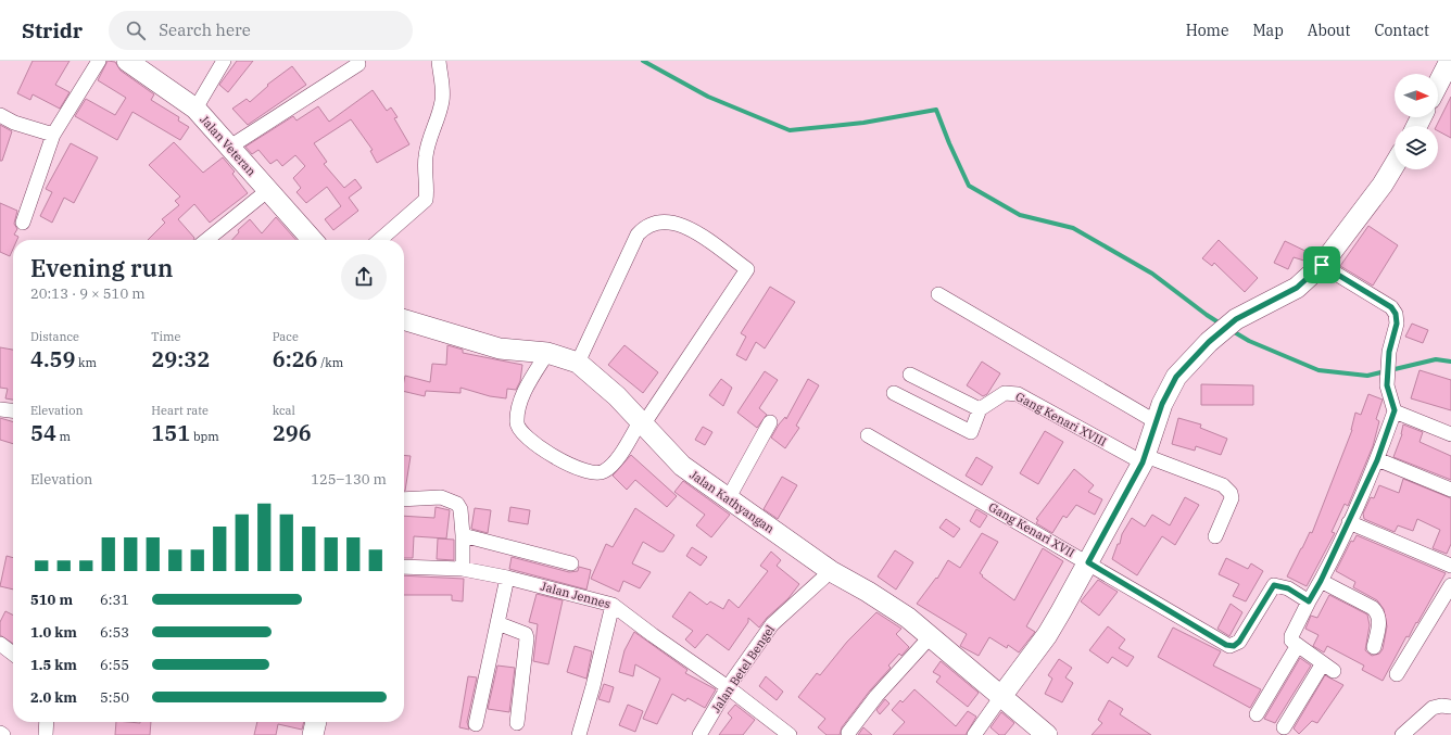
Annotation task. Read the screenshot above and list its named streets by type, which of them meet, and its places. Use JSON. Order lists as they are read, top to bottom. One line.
{"streets":{"street":["Jalan Veteran","Gang Kenari XVIII","Jalan Kathyangan","Gang Kenari XVII","Jalan Jennes","Jalan Betel Bengel"]},"crossings":[["Jalan Kathyangan","Jalan Betel Bengel"],["Jalan Jennes","Jalan Betel Bengel"]],"north":"right","page":{"header":"Stridr","search":"Search here","nav":["Home","Map","About","Contact"],"heading":["Evening run","20:13 · 9 × 510 m"],"stats":[["Distance","4.59 km"],["Time","29:32"],["Pace","6:26 /km"],["Elevation","54 m"],["Heart rate","151 bpm"],["kcal","296"]],"chart":["Elevation","125–130 m"],"list":[{"name":"510 m","note":"6:31"},{"name":"1.0 km","note":"6:53"},{"name":"1.5 km","note":"6:55"},{"name":"2.0 km","note":"5:50"}]}}
